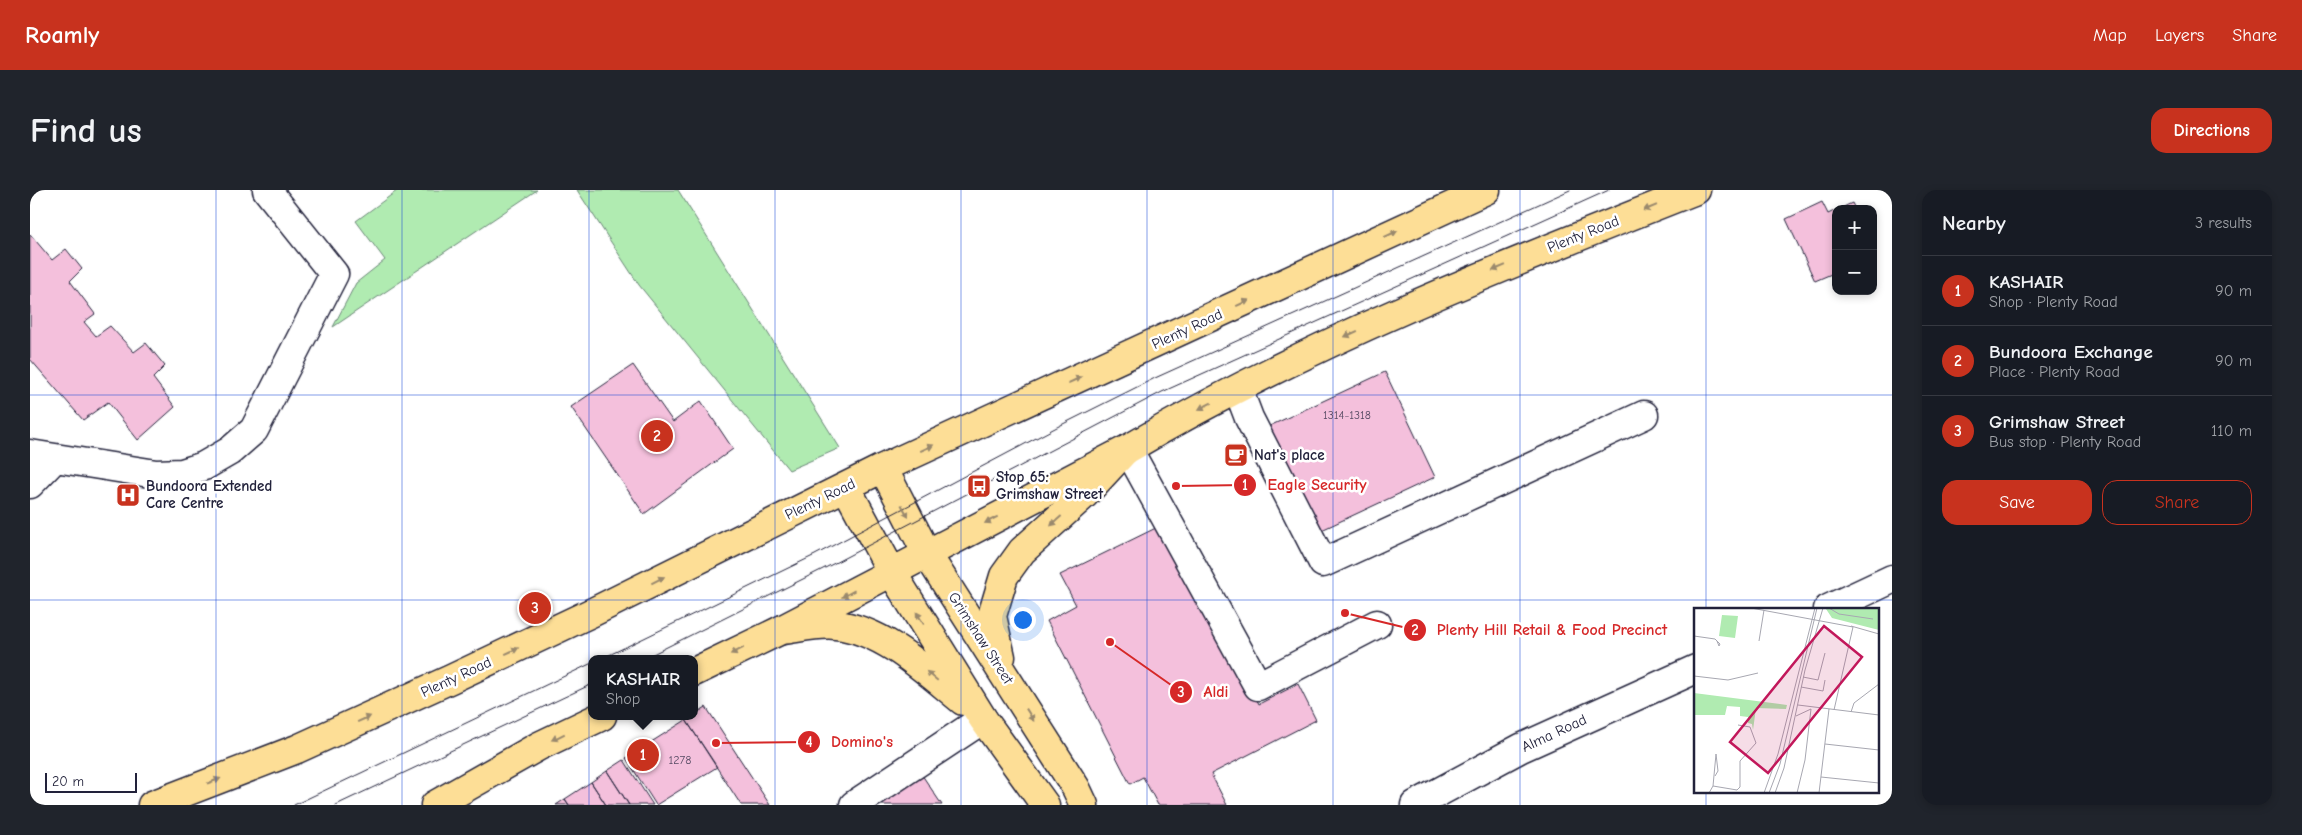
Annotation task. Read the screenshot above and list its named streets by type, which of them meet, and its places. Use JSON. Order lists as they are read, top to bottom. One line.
{"streets":{"main road":["Plenty Road","Grimshaw Street"],"street":["Alma Road"]},"crossings":[["Plenty Road","Grimshaw Street"]],"places":{"cafe":["Nat's place"],"bus stop":["Stop 65: Grimshaw Street"],"other":["Eagle Security","Plenty Hill Retail & Food Precinct","Aldi","Domino's"],"hospital":["Bundoora Extended Care Centre"]},"house_numbers":["1314-1318","1278"],"scale_bar":"20 m","page":{"header":"Roamly","nav":["Map","Layers","Share"],"buttons":["Directions",["Save","Share"]],"title":"Find us","heading":["Nearby","3 results"],"map_buttons":["+","−"],"list":[{"mark":"1","name":"KASHAIR","note":"Shop · Plenty Road","value":"90 m"},{"mark":"2","name":"Bundoora Exchange","note":"Place · Plenty Road","value":"90 m"},{"mark":"3","name":"Grimshaw Street","note":"Bus stop · Plenty Road","value":"110 m"}],"pins":["2","3","1"],"popup":["KASHAIR","Shop"],"scale":"20 m"}}
